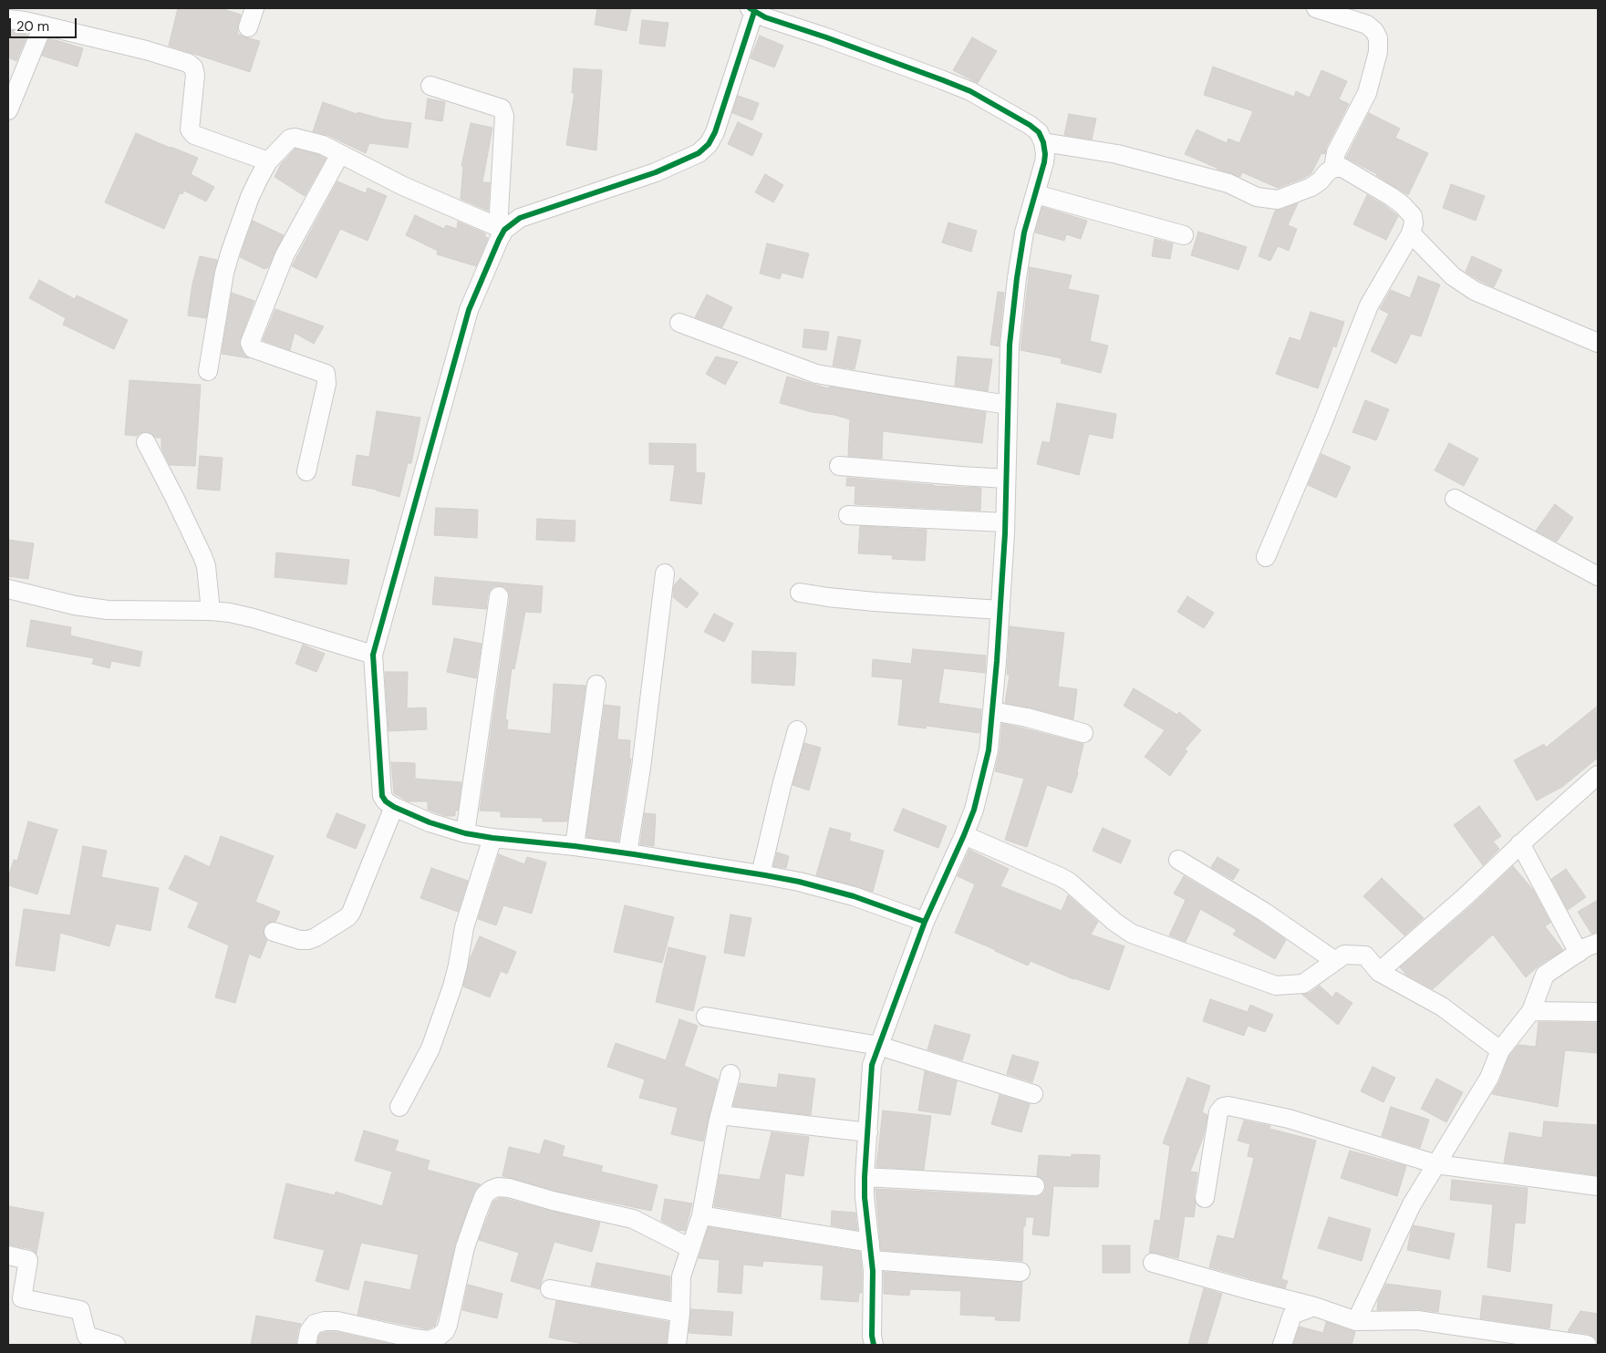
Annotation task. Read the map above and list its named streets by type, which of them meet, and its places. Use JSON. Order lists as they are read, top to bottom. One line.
{"scale_bar":"20 m"}
